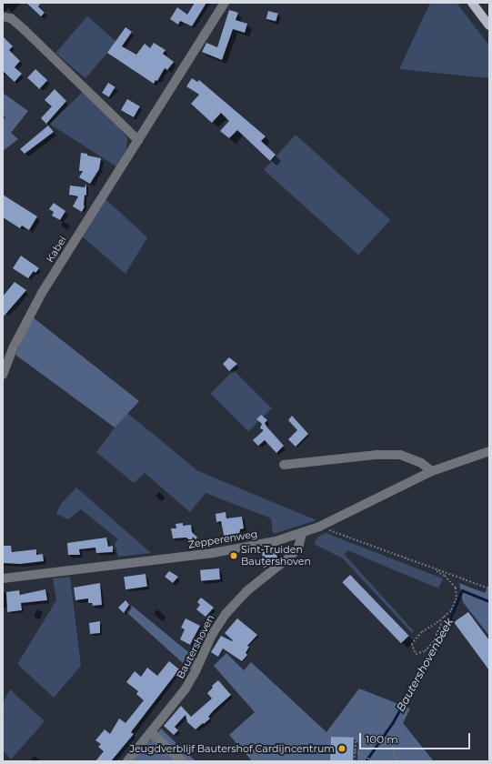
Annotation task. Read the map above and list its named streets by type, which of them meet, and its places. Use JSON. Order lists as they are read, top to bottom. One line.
{"streets":{"street":["Kabei","Zepperenweg","Bautershoven"]},"crossings":[["Zepperenweg","Bautershoven"]],"water":["Bautershovenbeek"],"places":["Sint-Truiden Bautershoven","Jeugdverblijf Bautershof Cardijncentrum"],"scale_bar":"100 m"}
